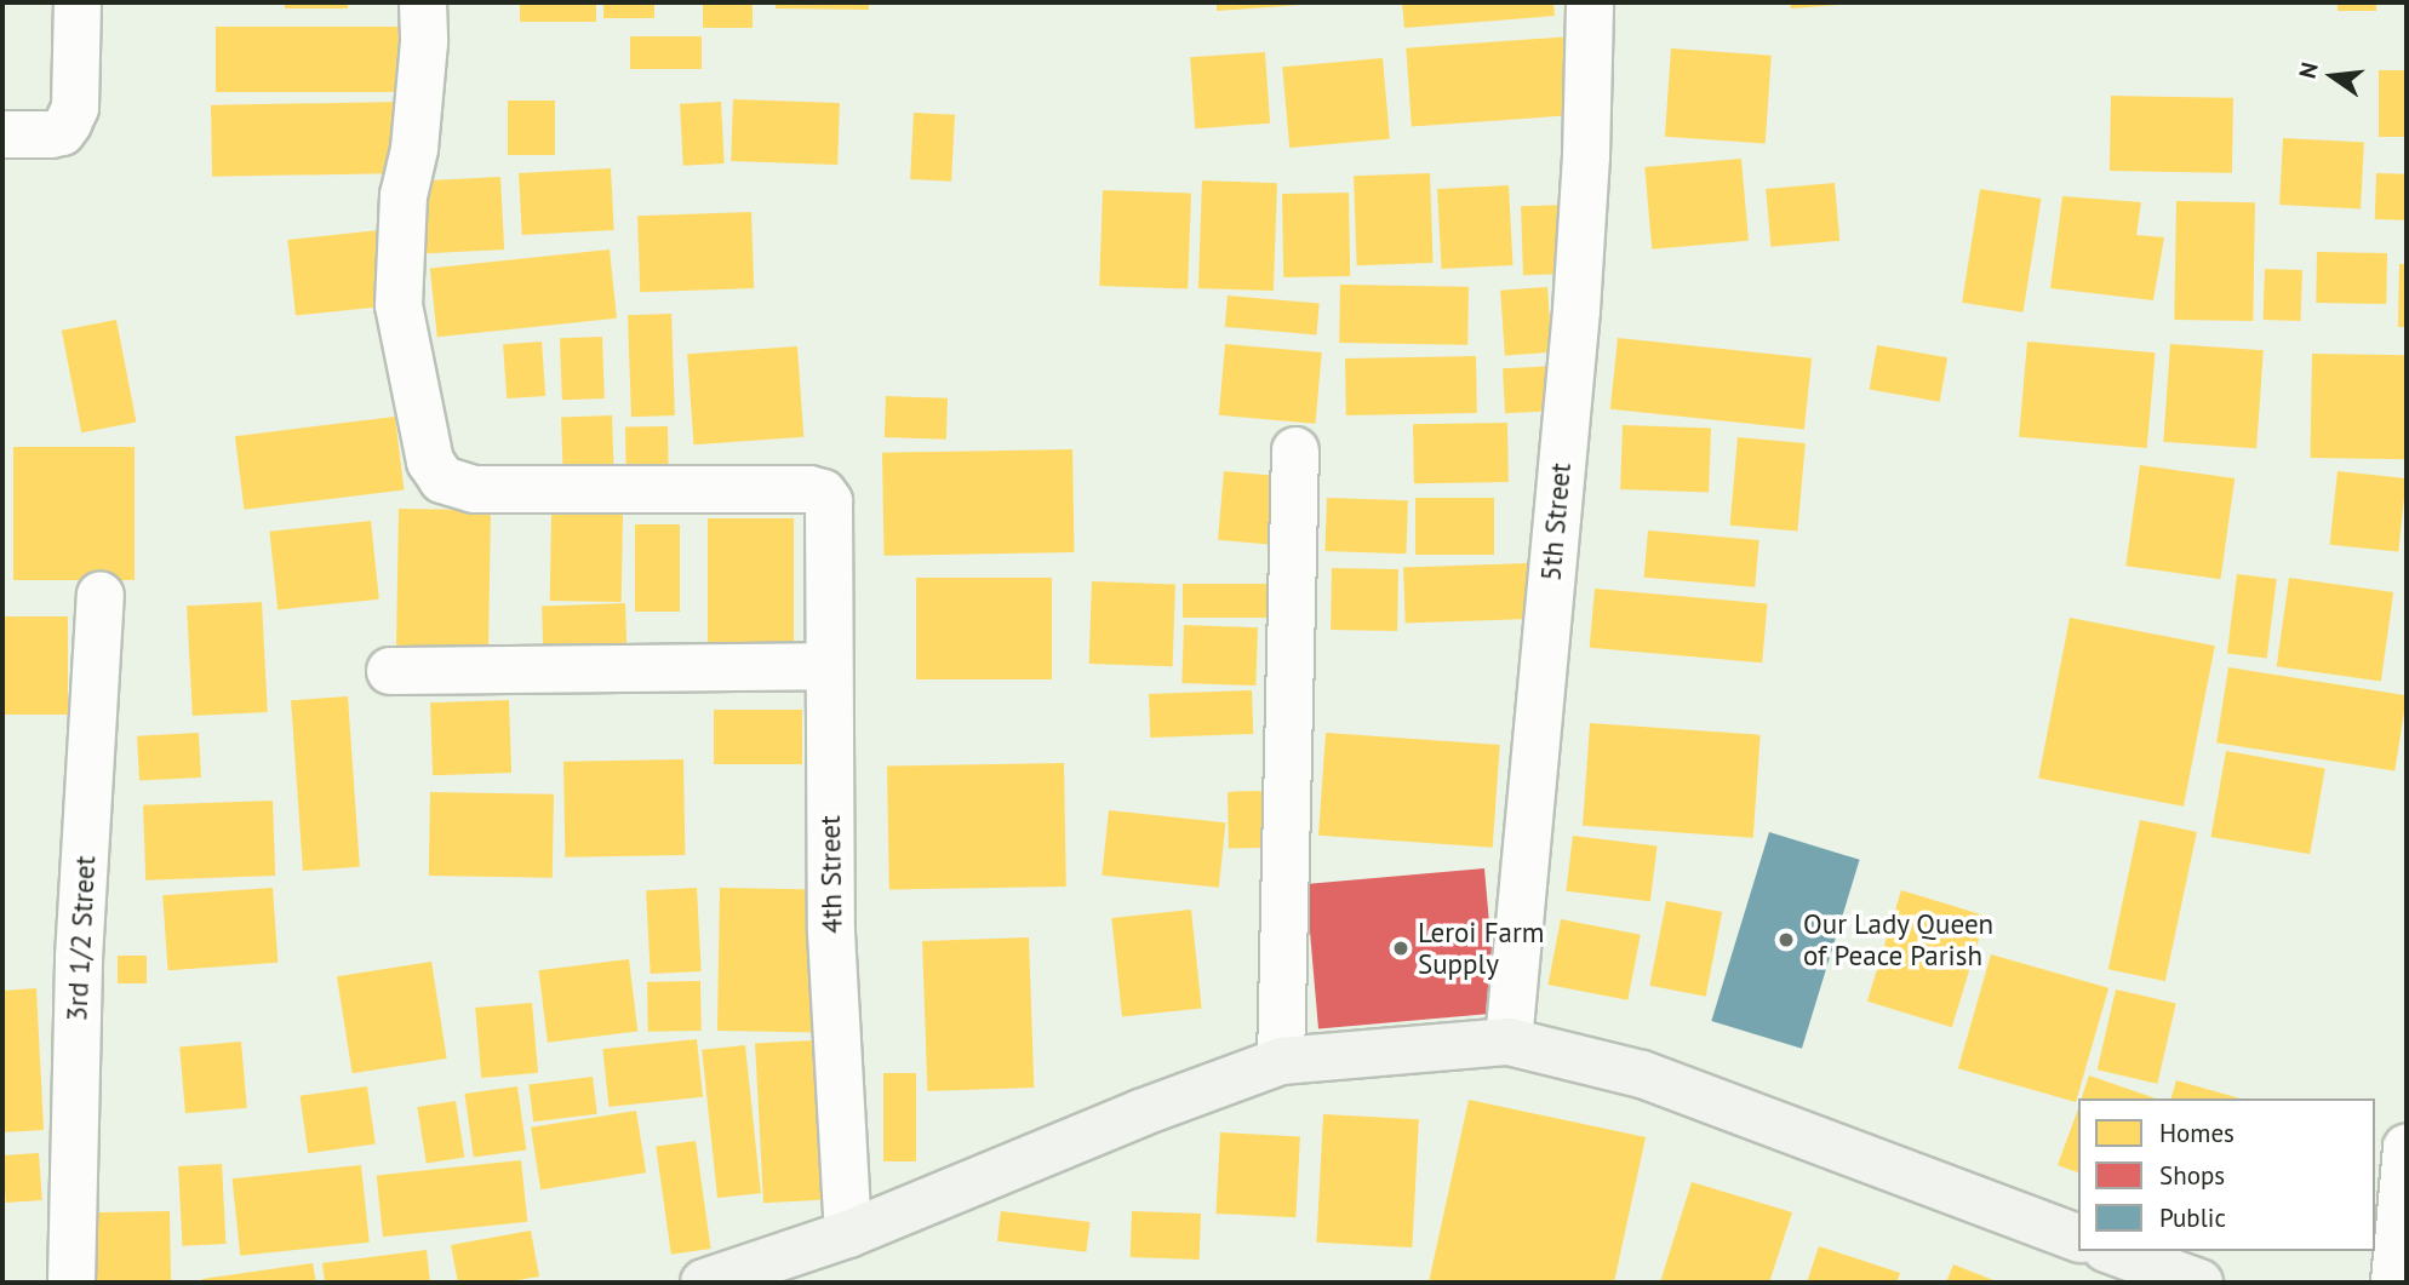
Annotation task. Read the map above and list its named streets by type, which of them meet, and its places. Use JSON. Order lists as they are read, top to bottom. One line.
{"streets":{"street":["5th Street","4th Street","3rd 1/2 Street"]},"places":["Our Lady Queen of Peace Parish","Leroi Farm Supply"],"legend":["Homes","Shops","Public"],"north":"left"}
